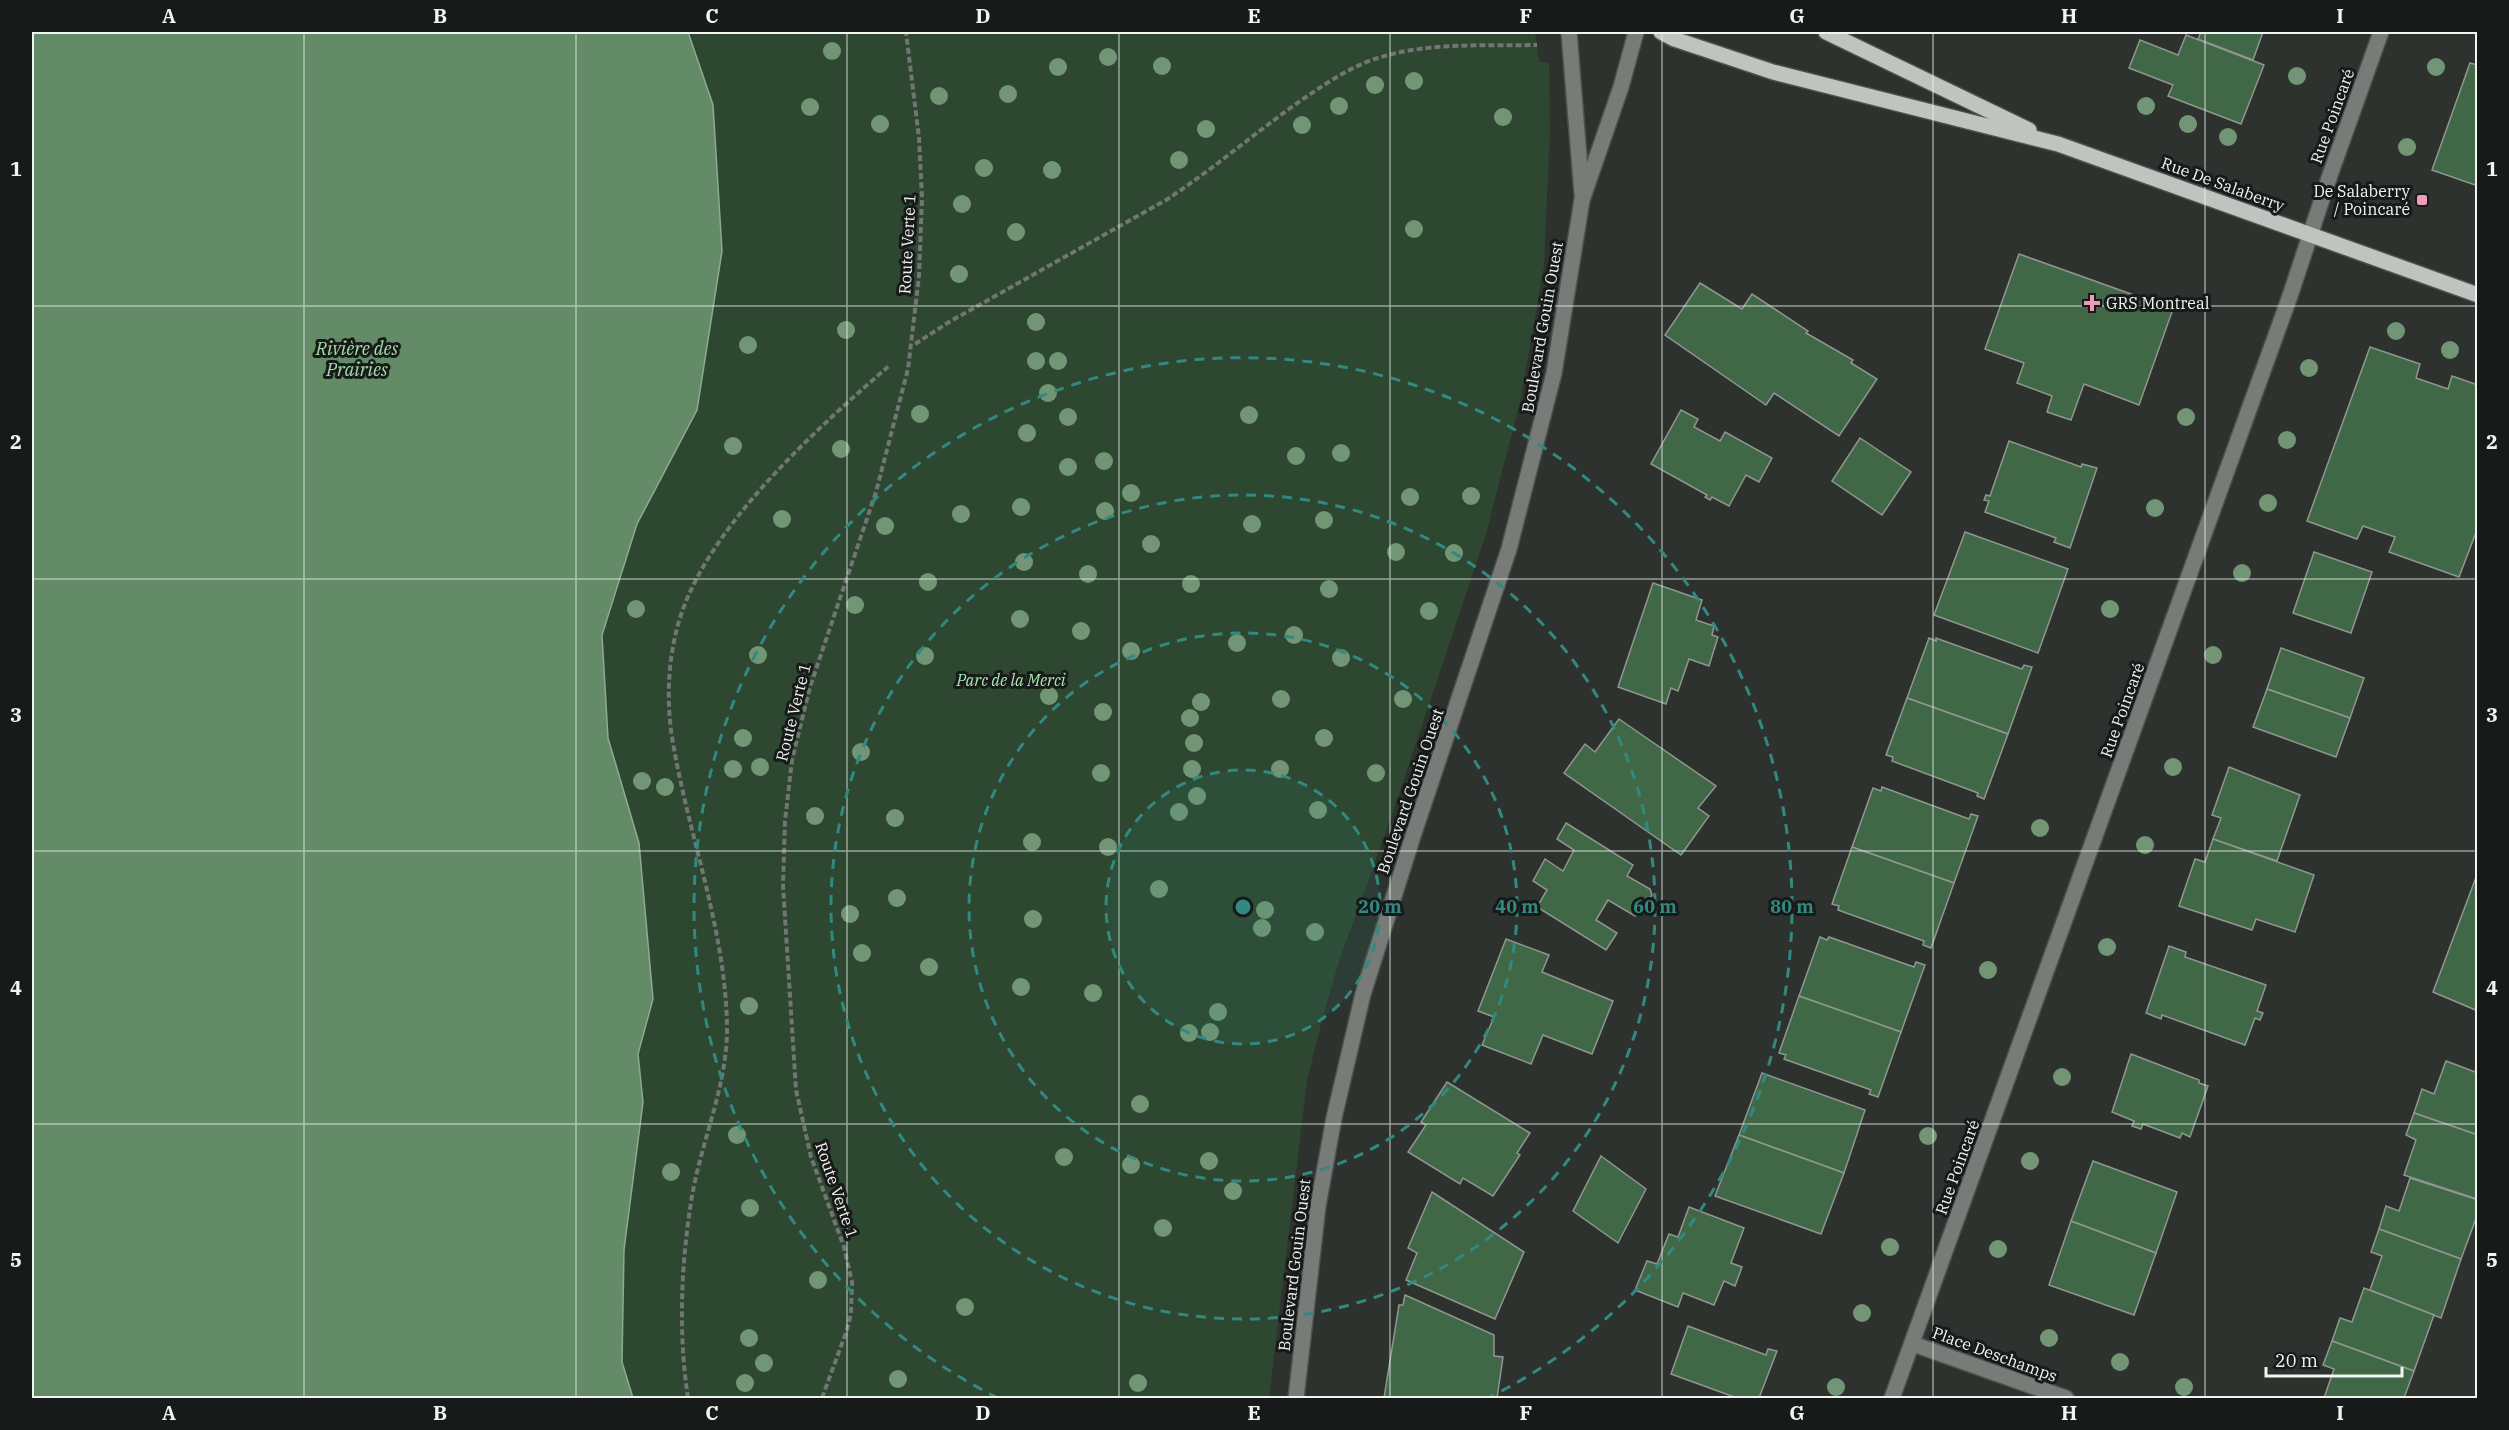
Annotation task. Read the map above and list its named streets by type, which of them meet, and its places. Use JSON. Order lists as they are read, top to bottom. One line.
{"streets":{"main road":["Rue De Salaberry"],"street":["Rue Poincaré","Boulevard Gouin Ouest","Place Deschamps"],"path":["Route Verte 1"]},"crossings":[["Rue Poincaré","Rue De Salaberry"],["Rue Poincaré","Place Deschamps"]],"water":["Rivière des Prairies"],"parks":["Parc de la Merci"],"places":{"transit":["De Salaberry / Poincaré"],"health":["GRS Montreal"]},"scale_bar":"20 m","grid":{"columns":["A","B","C","D","E","F","G","H","I"],"rows":["1","2","3","4","5"]},"rings":["20 m","40 m","60 m","80 m"]}
